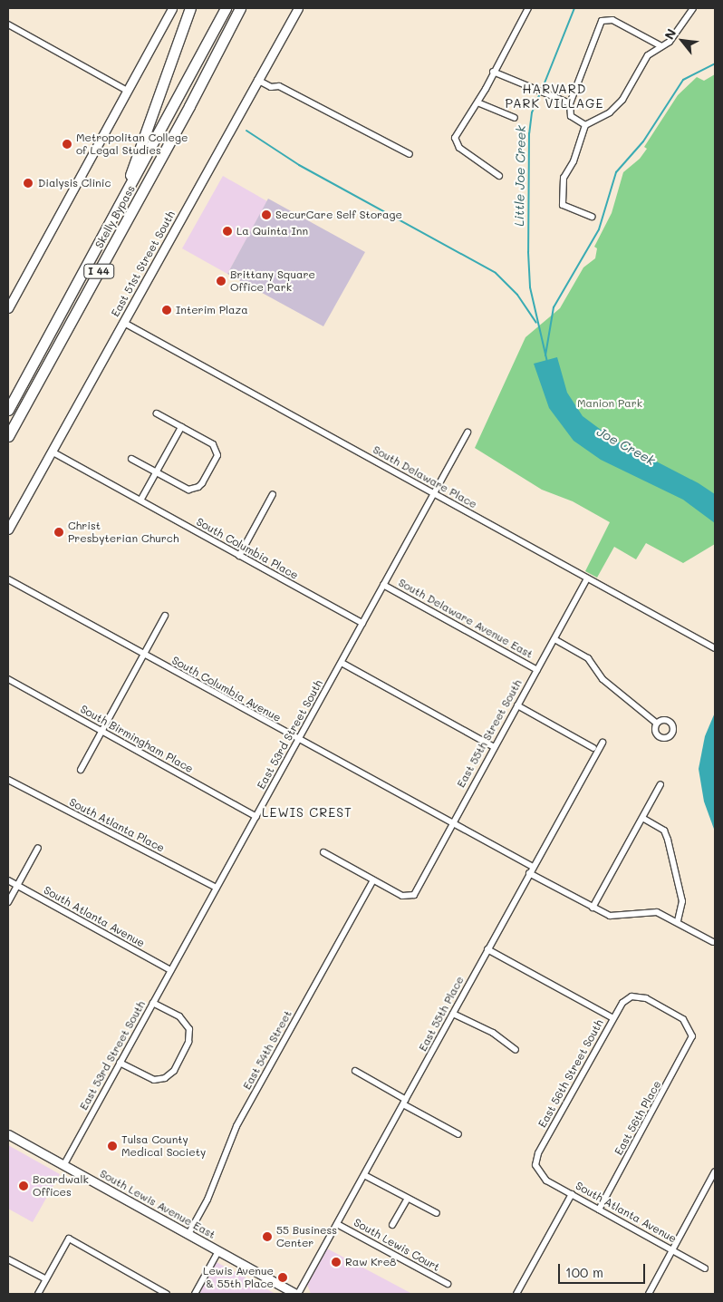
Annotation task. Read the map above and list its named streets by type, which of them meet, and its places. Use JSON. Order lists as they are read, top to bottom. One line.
{"streets":{"highway":["Skelly Bypass","I 44"],"main road":["East 51st Street South","South Lewis Avenue East"],"street":["South Delaware Place","South Columbia Place","South Delaware Avenue East","South Columbia Avenue","East 55th Street South","East 53rd Street South","South Birmingham Place","South Atlanta Place","South Atlanta Avenue","East 55th Place","East 54th Street","East 56th Street South","East 56th Place","South Lewis Court"]},"crossings":[["East 51st Street South","South Delaware Place"],["East 51st Street South","South Columbia Place"],["South Delaware Place","East 55th Street South"],["South Delaware Place","East 53rd Street South"],["South Columbia Place","East 53rd Street South"],["South Delaware Avenue East","East 55th Street South"],["South Delaware Avenue East","East 53rd Street South"],["South Columbia Avenue","East 55th Street South"],["South Columbia Avenue","East 53rd Street South"],["South Columbia Avenue","East 55th Place"],["East 55th Street South","East 54th Street"],["East 53rd Street South","South Birmingham Place"],["East 53rd Street South","South Atlanta Place"],["East 53rd Street South","South Atlanta Avenue"],["East 53rd Street South","South Lewis Avenue East"],["South Atlanta Avenue","East 56th Street South"],["South Atlanta Avenue","East 56th Place"],["East 55th Place","South Lewis Avenue East"],["East 55th Place","South Lewis Court"],["East 54th Street","South Lewis Avenue East"],["East 56th Street South","East 56th Place"]],"districts":["HARVARD PARK VILLAGE","LEWIS CREST"],"water":["Little Joe Creek","Joe Creek"],"parks":["Manion Park"],"places":["Metropolitan College of Legal Studies","Dialysis Clinic","SecurCare Self Storage","La Quinta Inn","Brittany Square Office Park","Interim Plaza","Christ Presbyterian Church","Tulsa County Medical Society","Boardwalk Offices","55 Business Center","Raw Kre8","Lewis Avenue & 55th Place"],"scale_bar":"100 m","north":"top left"}
